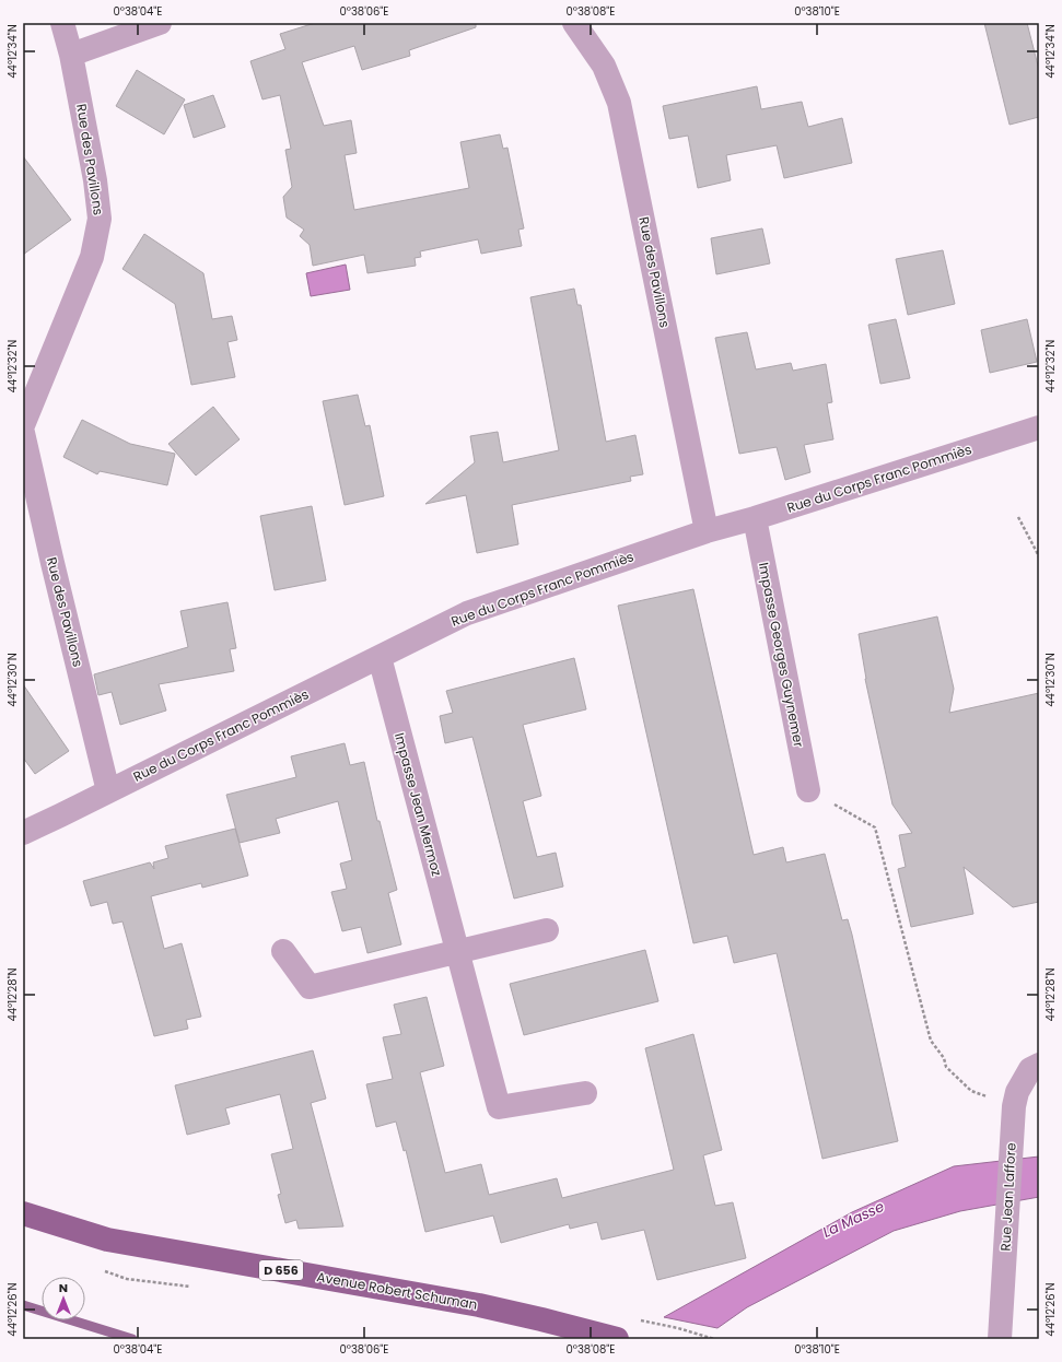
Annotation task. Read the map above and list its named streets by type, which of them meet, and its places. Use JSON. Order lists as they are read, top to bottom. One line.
{"streets":{"main road":["D 656","Avenue Robert Schuman"],"street":["Rue des Pavillons","Rue du Corps Franc Pommiès","Impasse Georges Guynemer","Impasse Jean Mermoz","Rue Jean Laffore"]},"crossings":[["Rue des Pavillons","Rue du Corps Franc Pommiès"],["Rue du Corps Franc Pommiès","Impasse Georges Guynemer"],["Rue du Corps Franc Pommiès","Impasse Jean Mermoz"]],"water":["La Masse"],"north":"top","coordinates":["0°38'04\"E","0°38'06\"E","0°38'08\"E","0°38'10\"E","44°12'34\"N","44°12'32\"N","44°12'30\"N","44°12'28\"N","44°12'26\"N"]}
